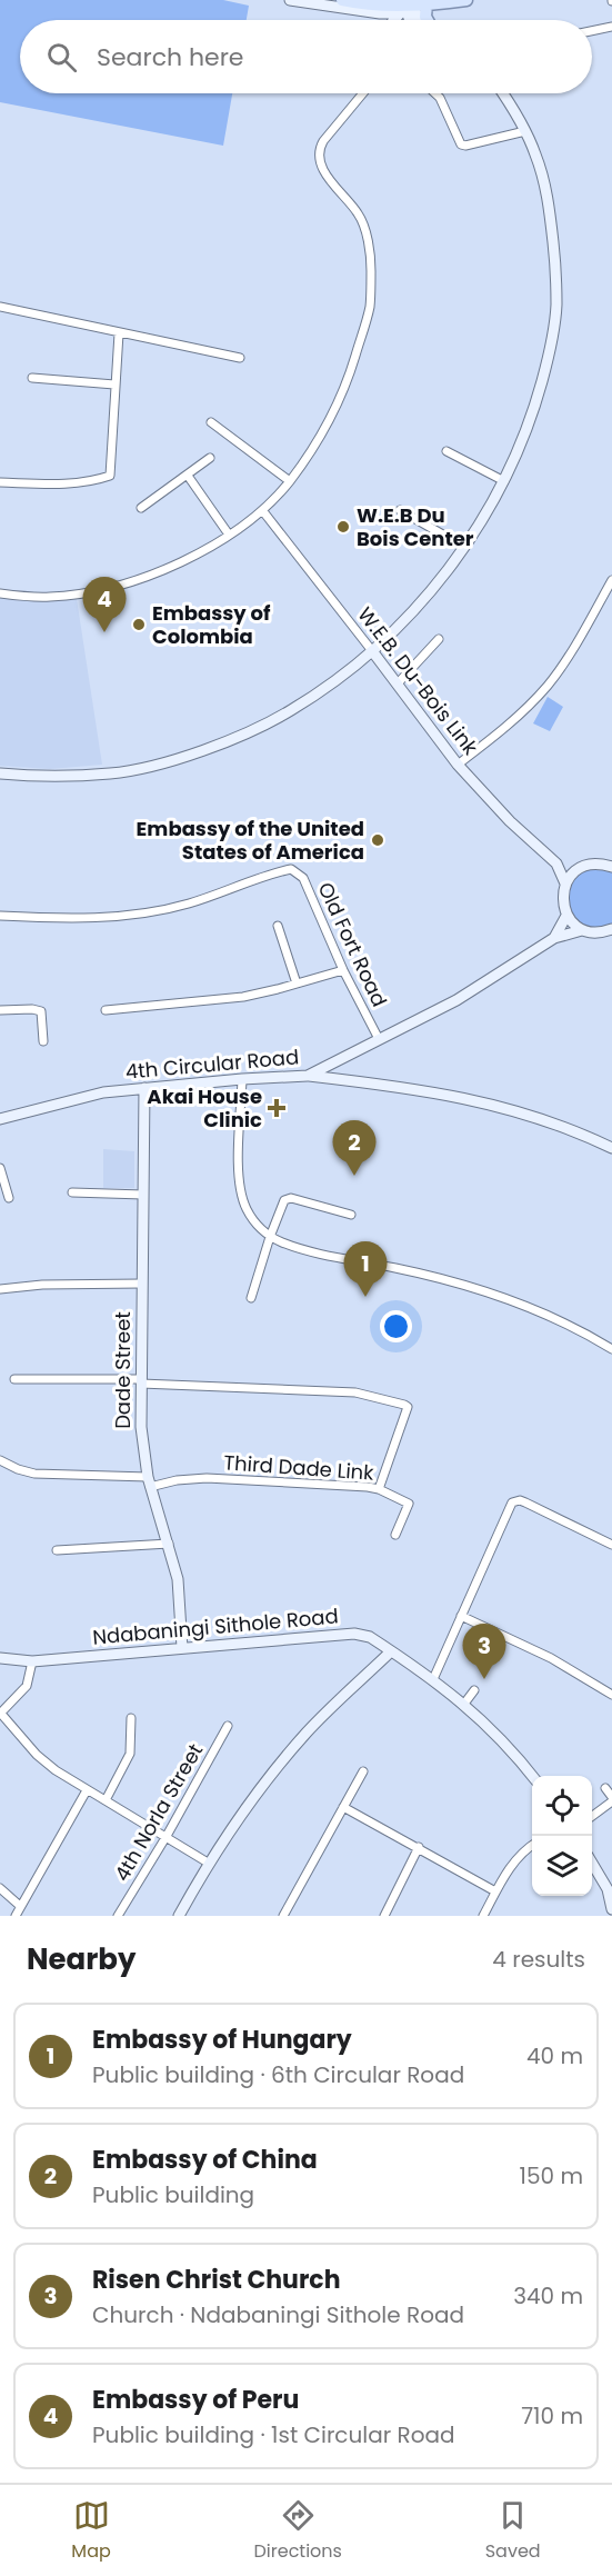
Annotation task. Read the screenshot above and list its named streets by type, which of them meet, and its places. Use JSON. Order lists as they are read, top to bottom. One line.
{"streets":{"street":["W.E.B. Du-Bois Link","Old Fort Road","4th Circular Road","Dade Street","Third Dade Link","Ndabaningi Sithole Road","4th Norla Street"]},"crossings":[["Old Fort Road","4th Circular Road"],["4th Circular Road","Dade Street"],["Dade Street","Third Dade Link"],["Dade Street","Ndabaningi Sithole Road"]],"places":{"other":["W.E.B Du Bois Center","Embassy of Colombia","Embassy of the United States of America"],"health":["Akai House Clinic"]},"page":{"search":"Search here","pins":["4","2","1","3"],"heading":["Nearby","4 results"],"list":[{"mark":"1","name":"Embassy of Hungary","note":"Public building · 6th Circular Road","value":"40 m"},{"mark":"2","name":"Embassy of China","note":"Public building","value":"150 m"},{"mark":"3","name":"Risen Christ Church","note":"Church · Ndabaningi Sithole Road","value":"340 m"},{"mark":"4","name":"Embassy of Peru","note":"Public building · 1st Circular Road","value":"710 m"}],"nav":["Map","Directions","Saved"]}}
